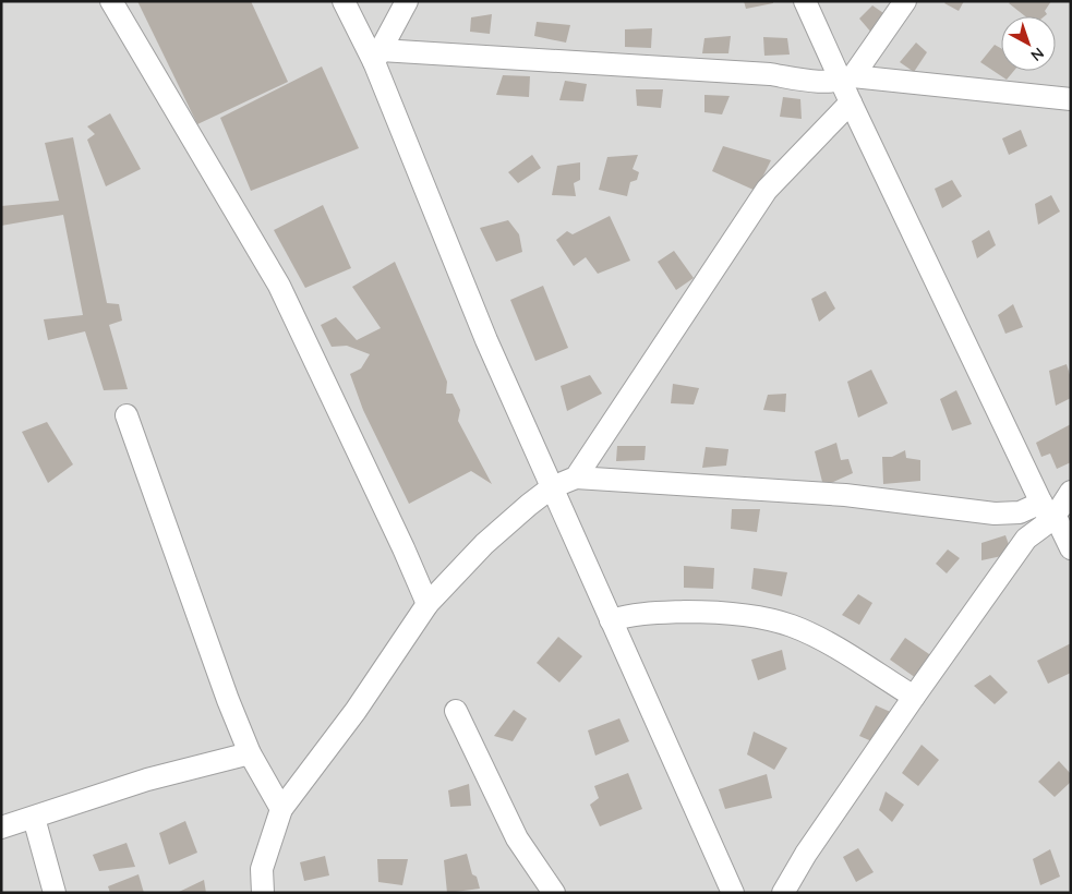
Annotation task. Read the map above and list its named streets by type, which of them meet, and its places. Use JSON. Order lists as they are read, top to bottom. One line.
{"north":"bottom right"}
